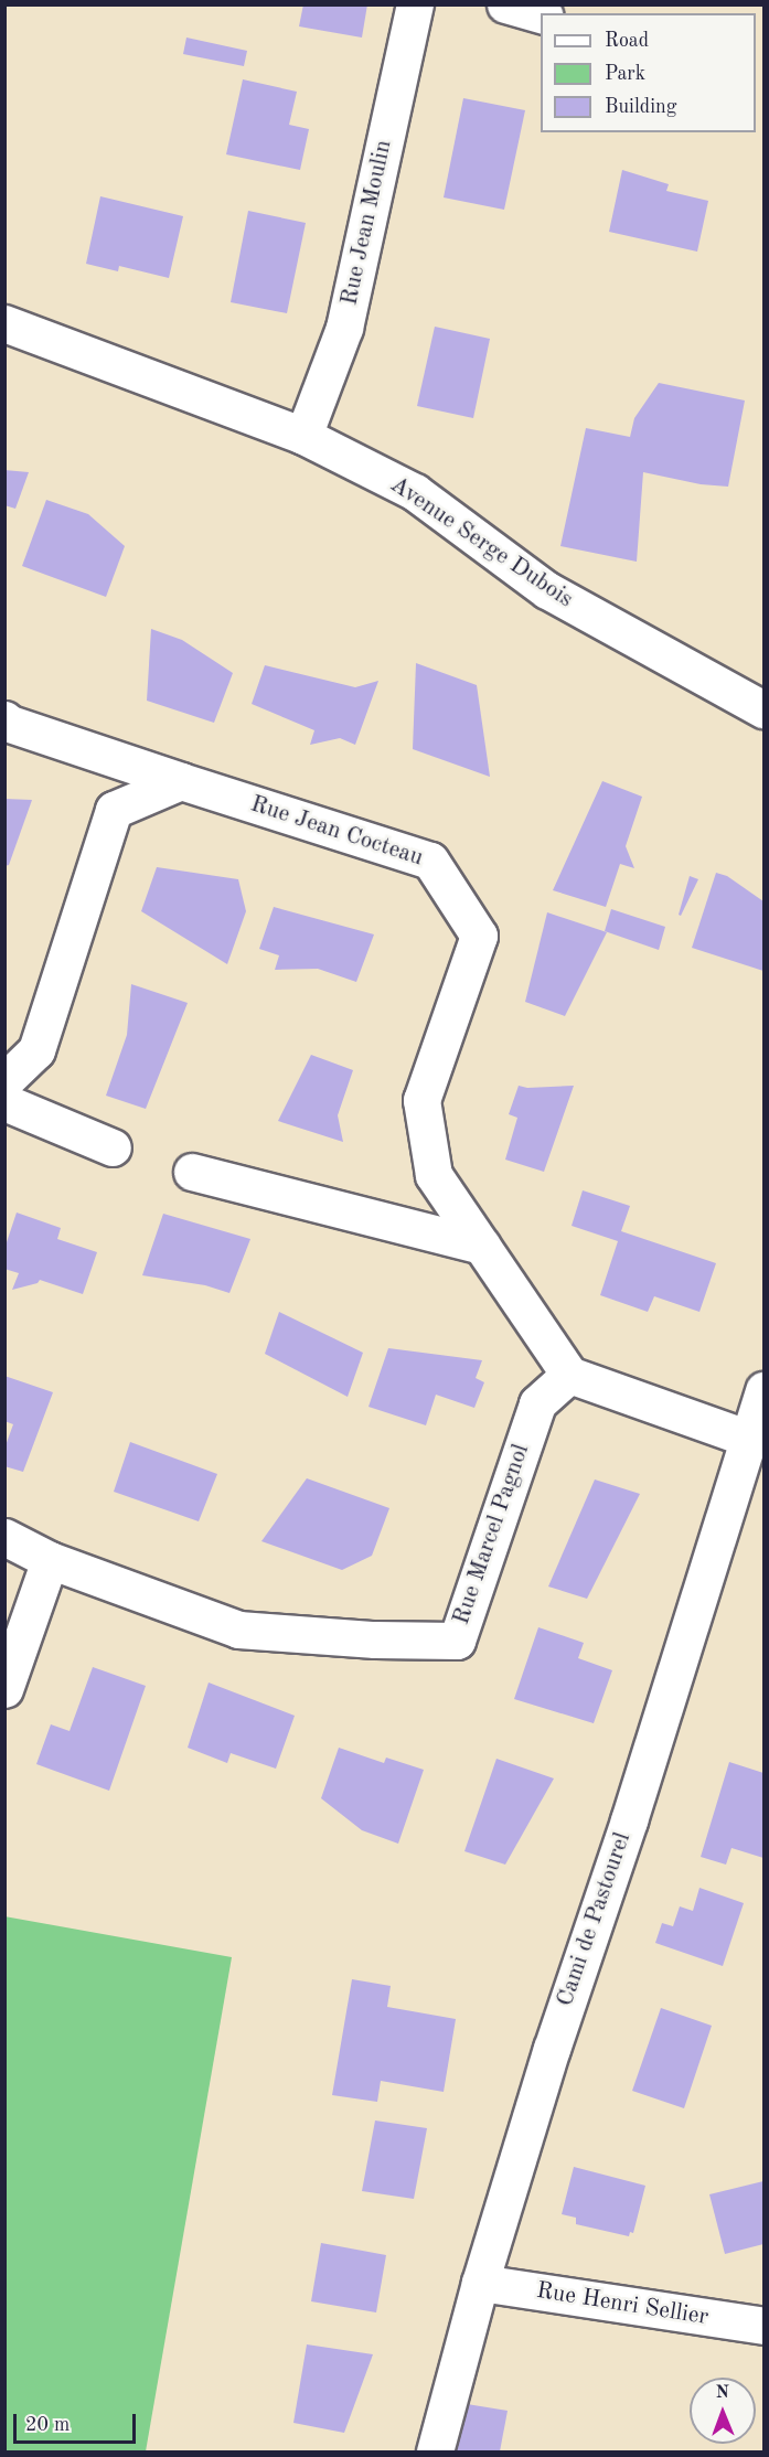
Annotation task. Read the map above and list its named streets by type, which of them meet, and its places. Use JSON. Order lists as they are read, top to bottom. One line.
{"streets":{"street":["Rue Jean Moulin","Avenue Serge Dubois","Rue Jean Cocteau","Rue Marcel Pagnol","Cami de Pastourel","Rue Henri Sellier"]},"crossings":[["Rue Jean Moulin","Avenue Serge Dubois"],["Rue Jean Cocteau","Rue Marcel Pagnol"],["Cami de Pastourel","Rue Henri Sellier"]],"legend":["Road","Park","Building"],"scale_bar":"20 m","north":"top"}
